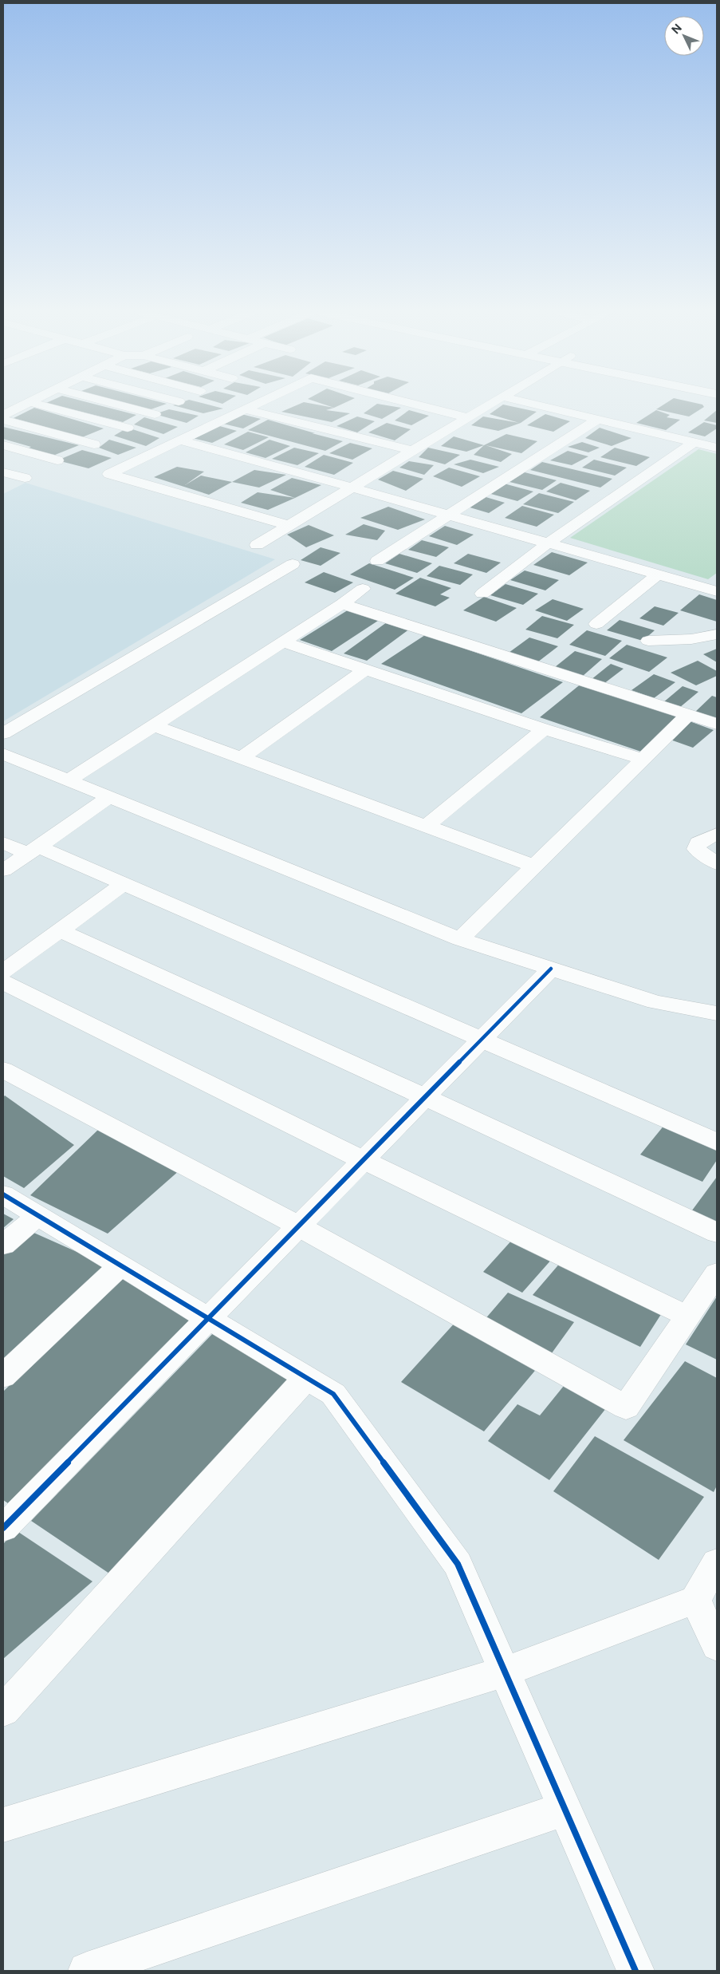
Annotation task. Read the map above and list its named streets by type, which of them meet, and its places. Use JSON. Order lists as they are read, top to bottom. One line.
{"north":"top left"}
